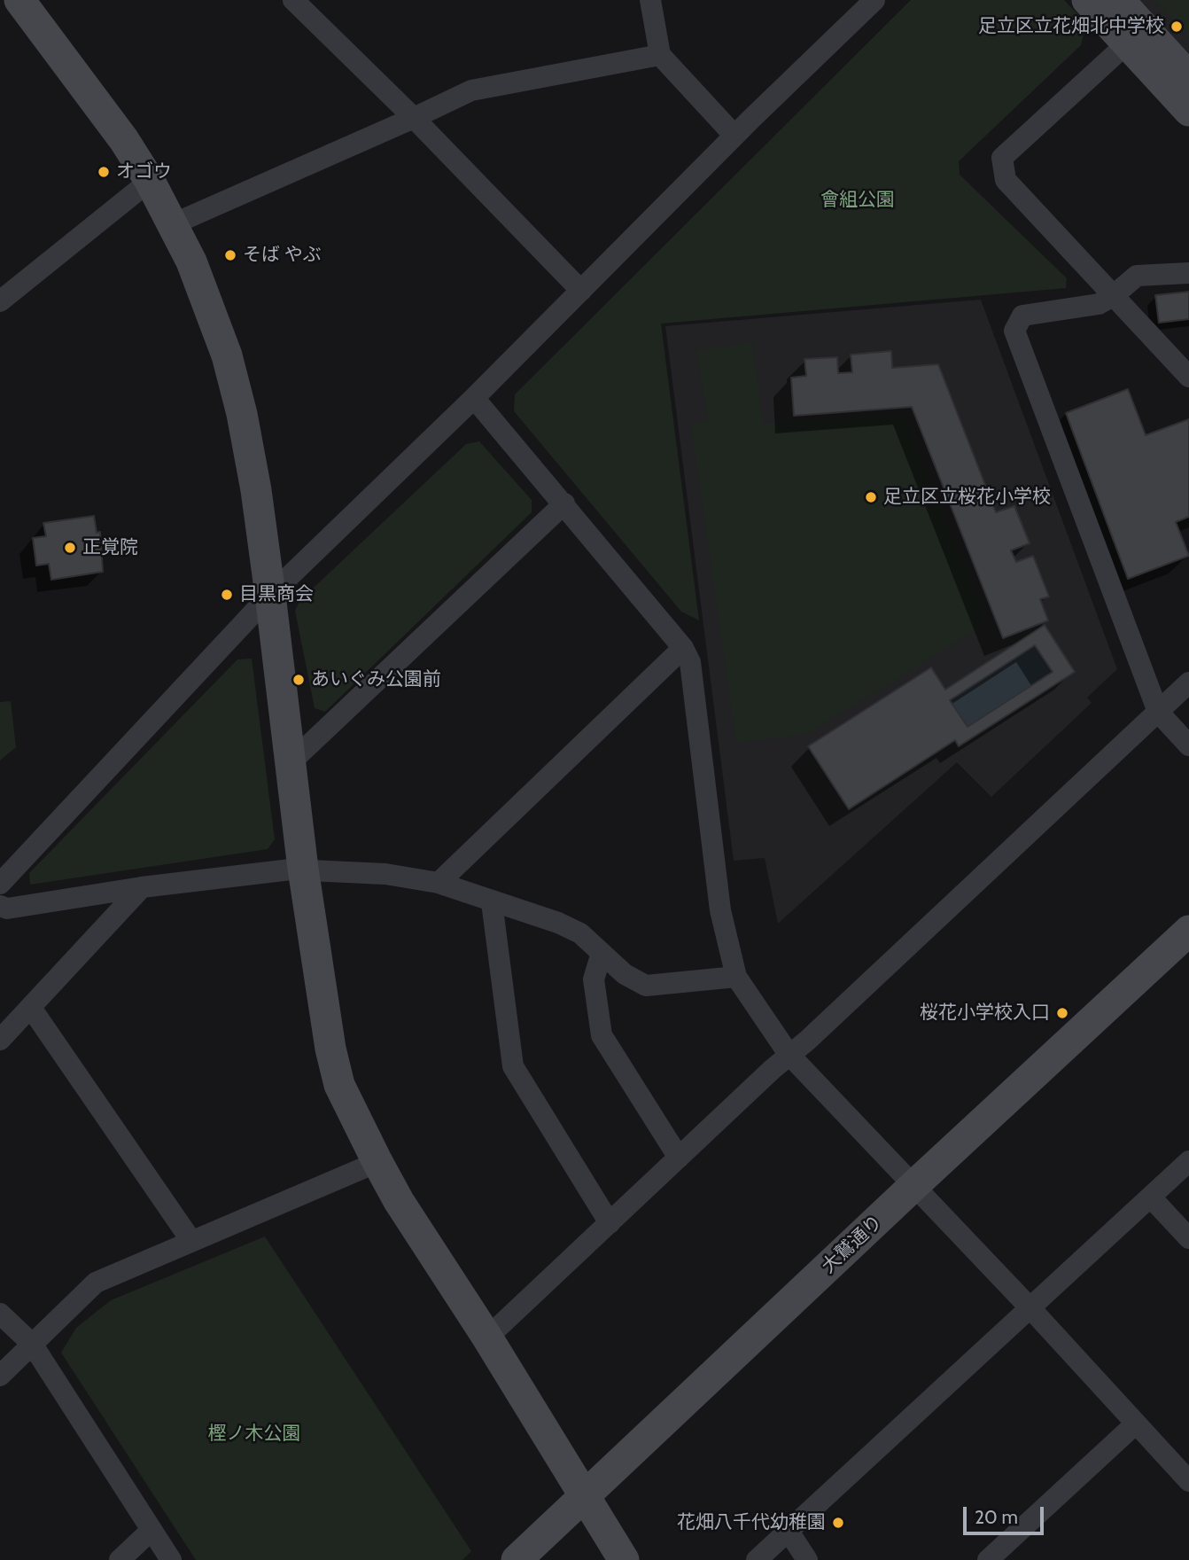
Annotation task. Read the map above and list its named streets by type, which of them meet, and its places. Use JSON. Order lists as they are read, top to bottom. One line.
{"streets":{"street":["大鷲通り"]},"parks":["會組公園","樫ノ木公園"],"places":["足立区立花畑北中学校","オゴウ","そば やぶ","足立区立桜花小学校","正覚院","目黒商会","あいぐみ公園前","桜花小学校入口","花畑八千代幼稚園"],"scale_bar":"20 m"}
